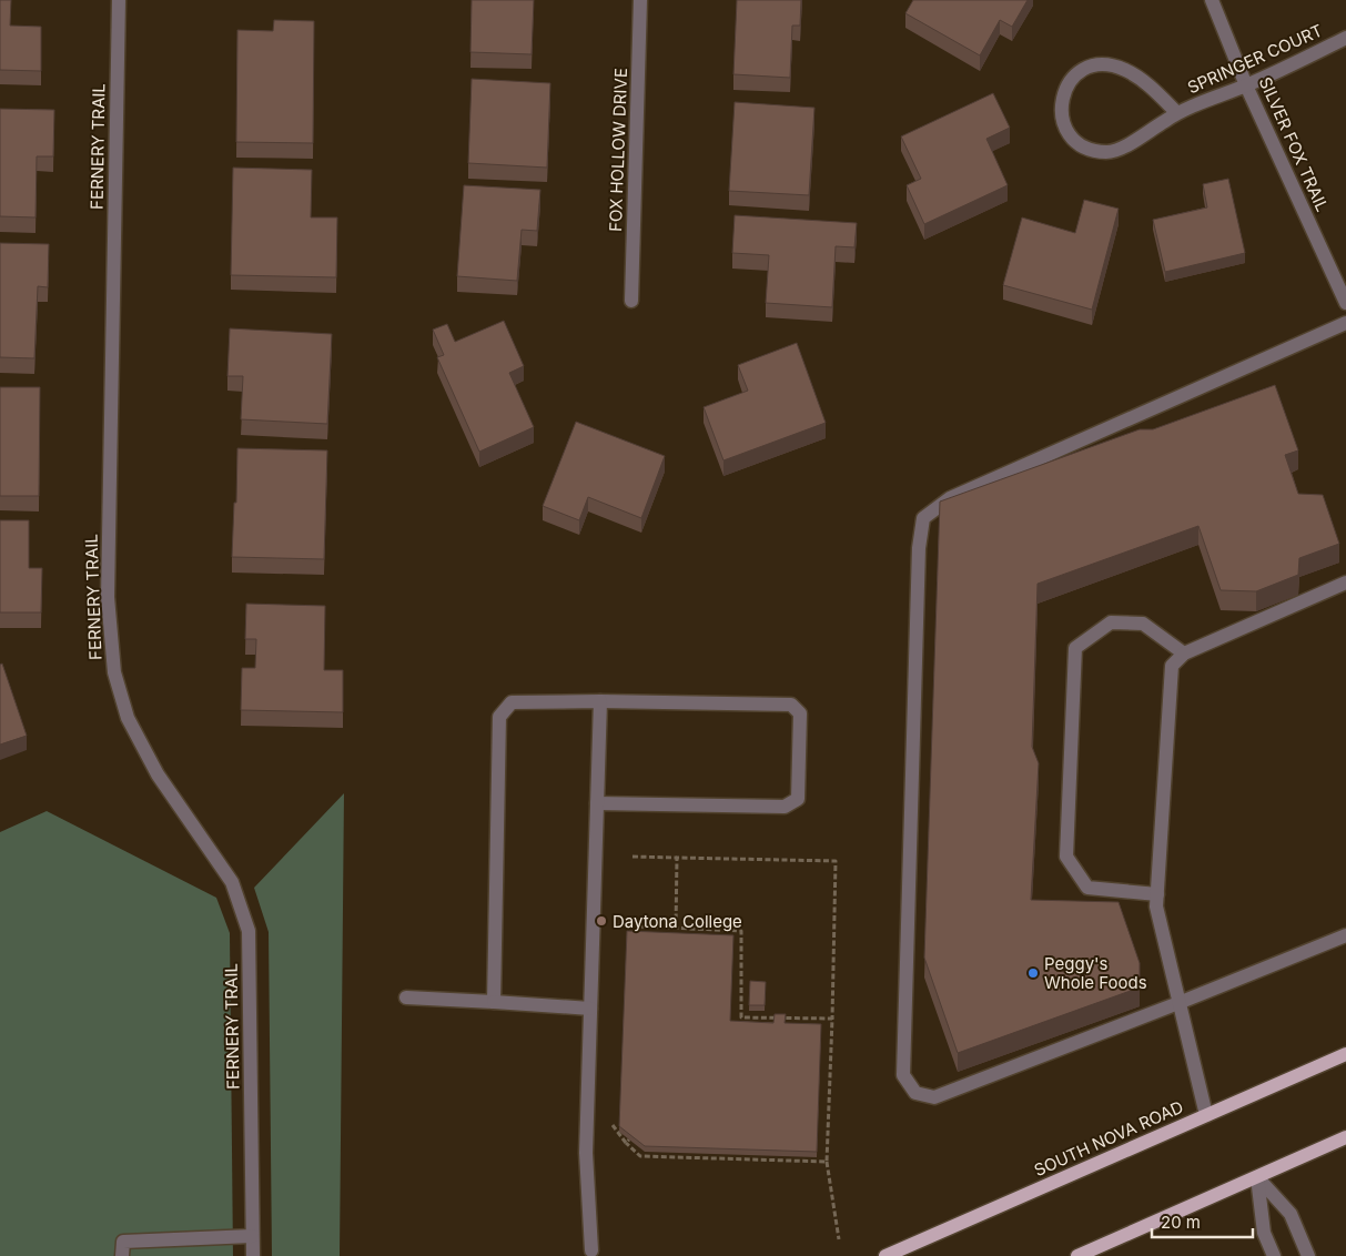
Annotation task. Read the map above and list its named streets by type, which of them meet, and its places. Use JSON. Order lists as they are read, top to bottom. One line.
{"streets":{"main road":["SOUTH NOVA ROAD"],"street":["SPRINGER COURT","SILVER FOX TRAIL","FERNERY TRAIL","FOX HOLLOW DRIVE"]},"crossings":[["SPRINGER COURT","SILVER FOX TRAIL"]],"places":["Daytona College","Peggy's Whole Foods"],"scale_bar":"20 m"}
